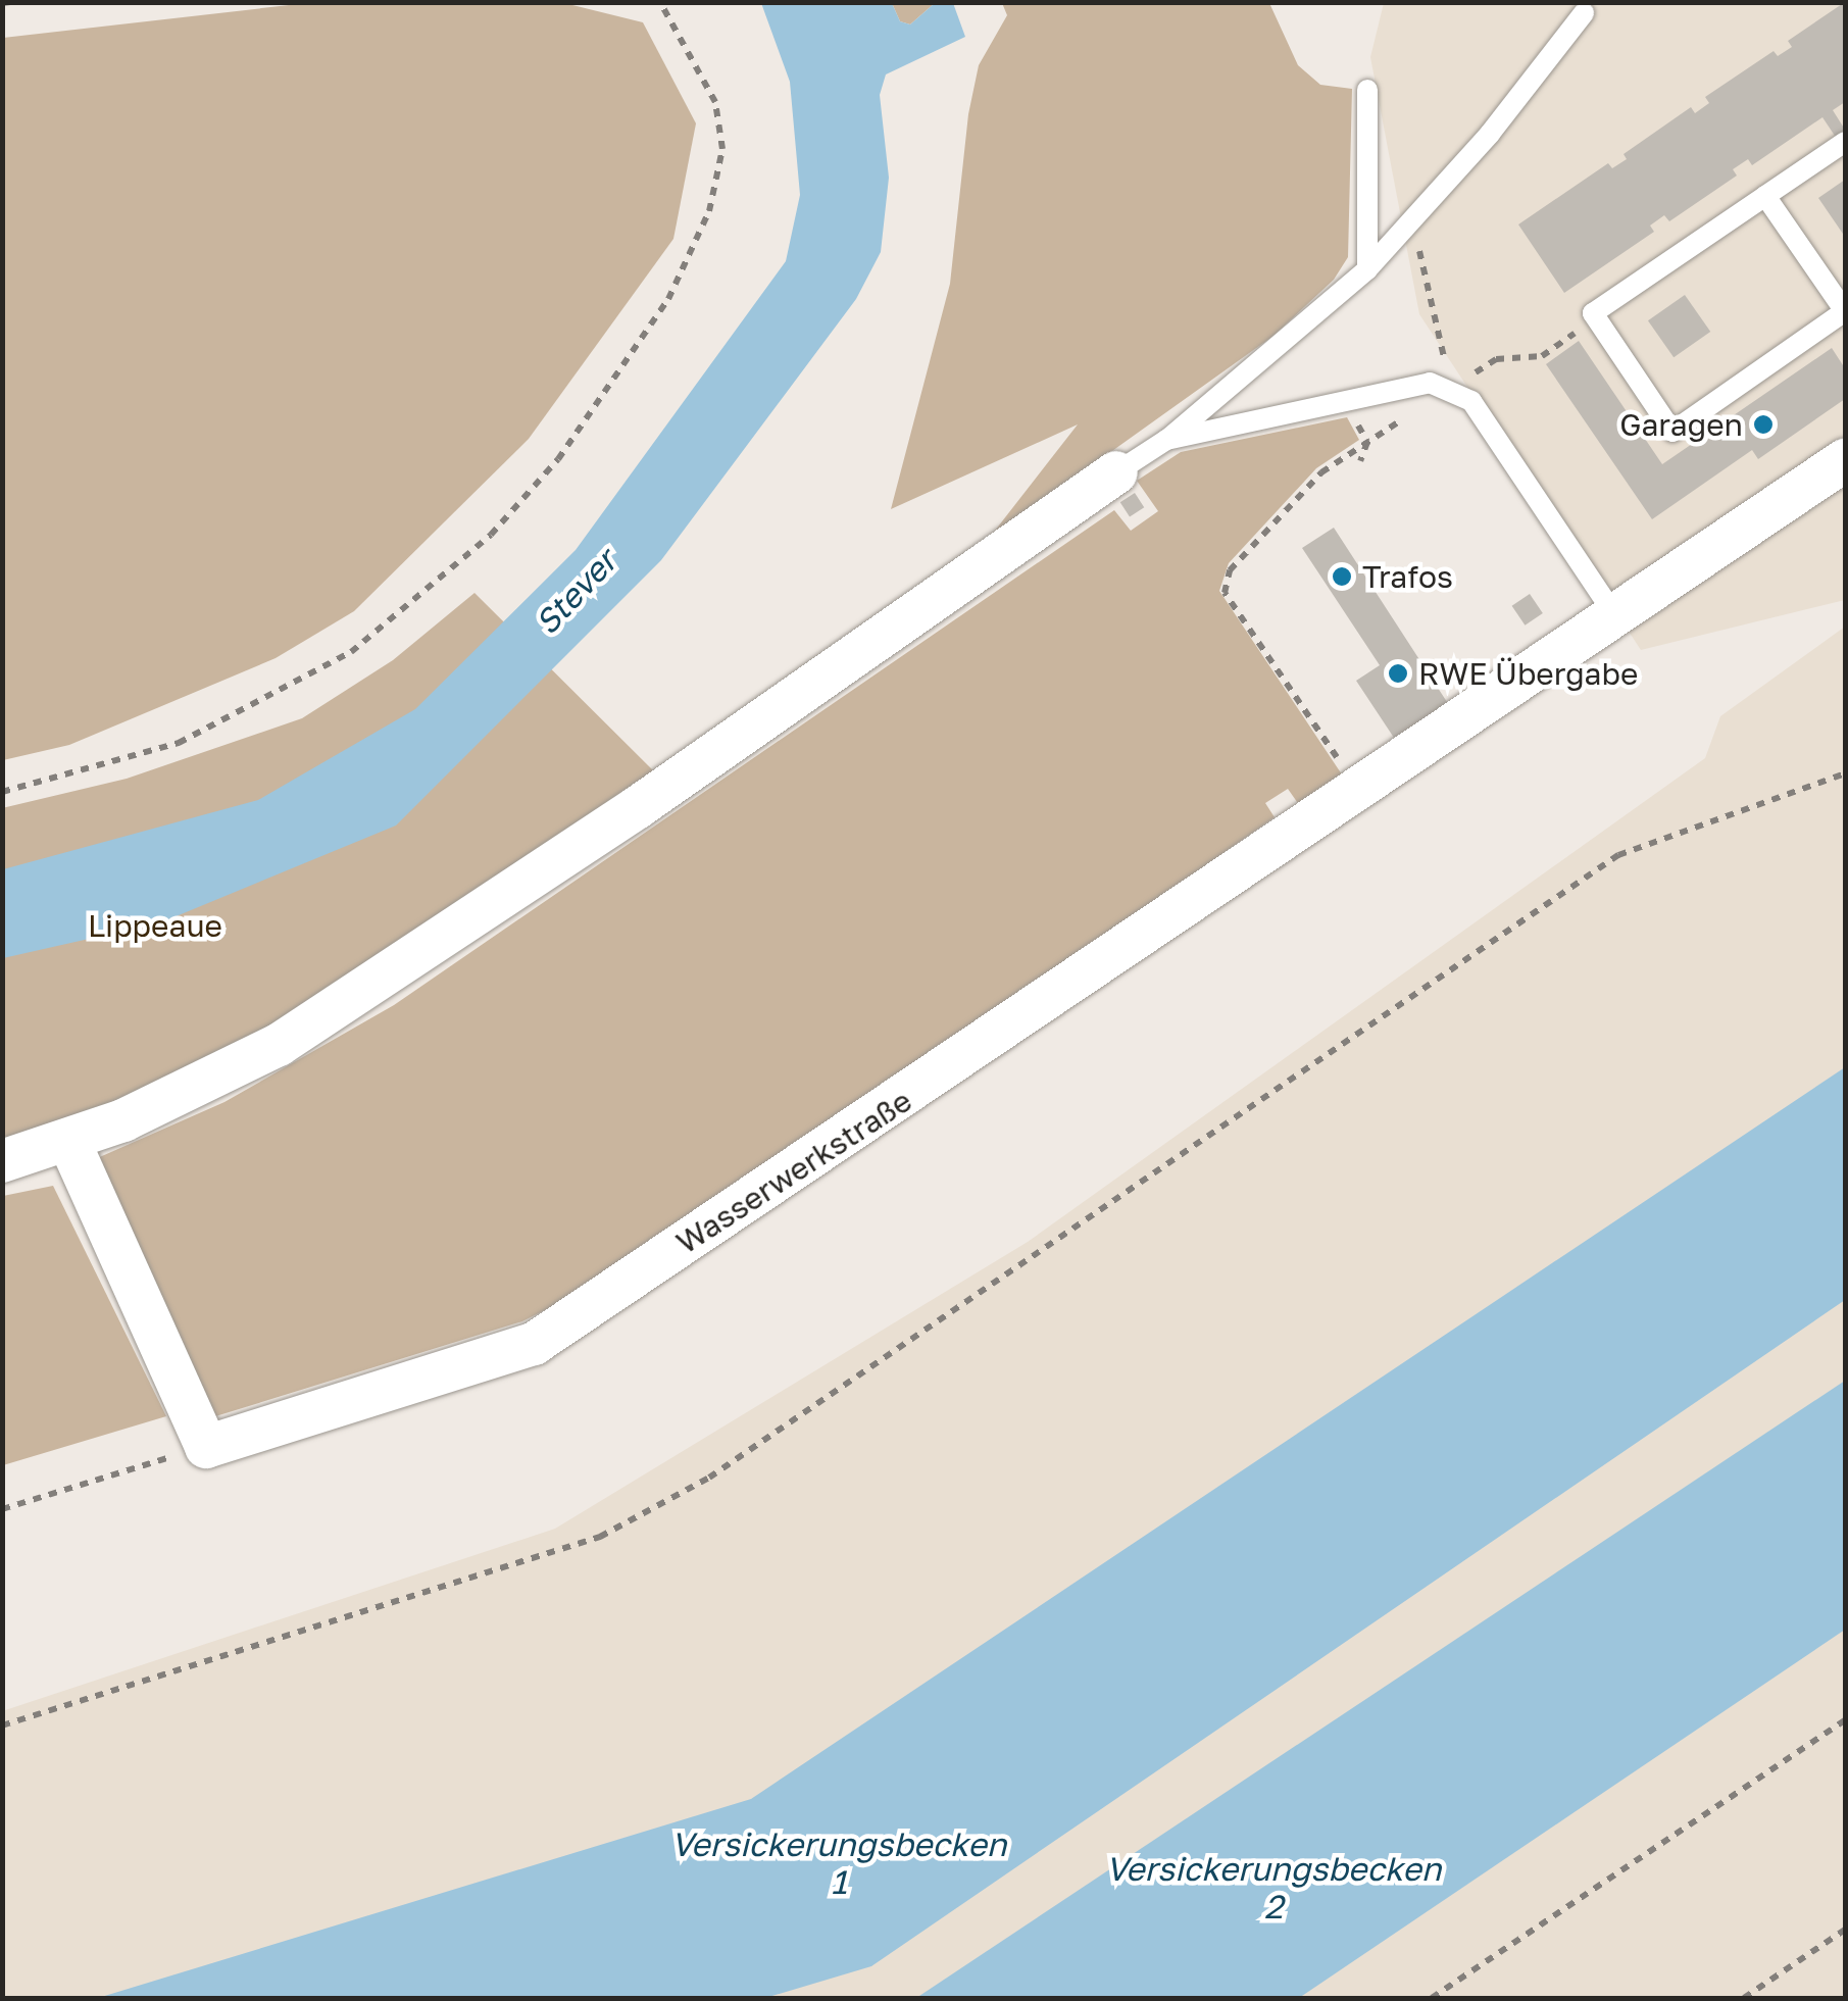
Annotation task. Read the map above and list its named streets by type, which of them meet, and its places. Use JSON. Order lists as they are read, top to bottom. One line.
{"streets":{"street":["Wasserwerkstraße"]},"water":["Stever","Versickerungsbecken 1","Versickerungsbecken 2"],"parks":["Lippeaue"],"places":["Garagen","Trafos","RWE Übergabe"]}
